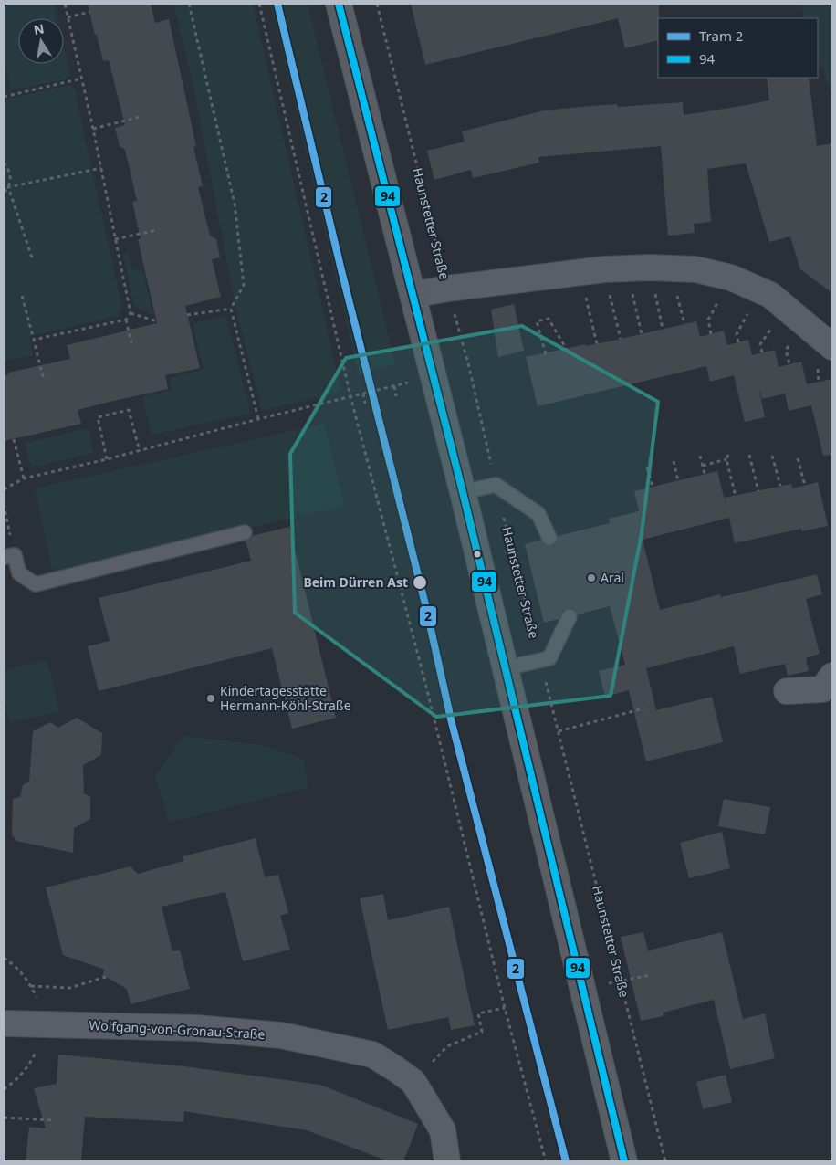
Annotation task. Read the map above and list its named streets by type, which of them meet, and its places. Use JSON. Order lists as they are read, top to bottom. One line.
{"streets":{"street":["Wolfgang-von-Gronau-Straße"],"path":["Haunstetter Straße"]},"places":["Aral","Beim Dürren Ast","Kindertagesstätte Hermann-Köhl-Straße"],"lines":["tram line 2","transit line 94"],"legend":["Tram 2","94"],"north":"top"}
